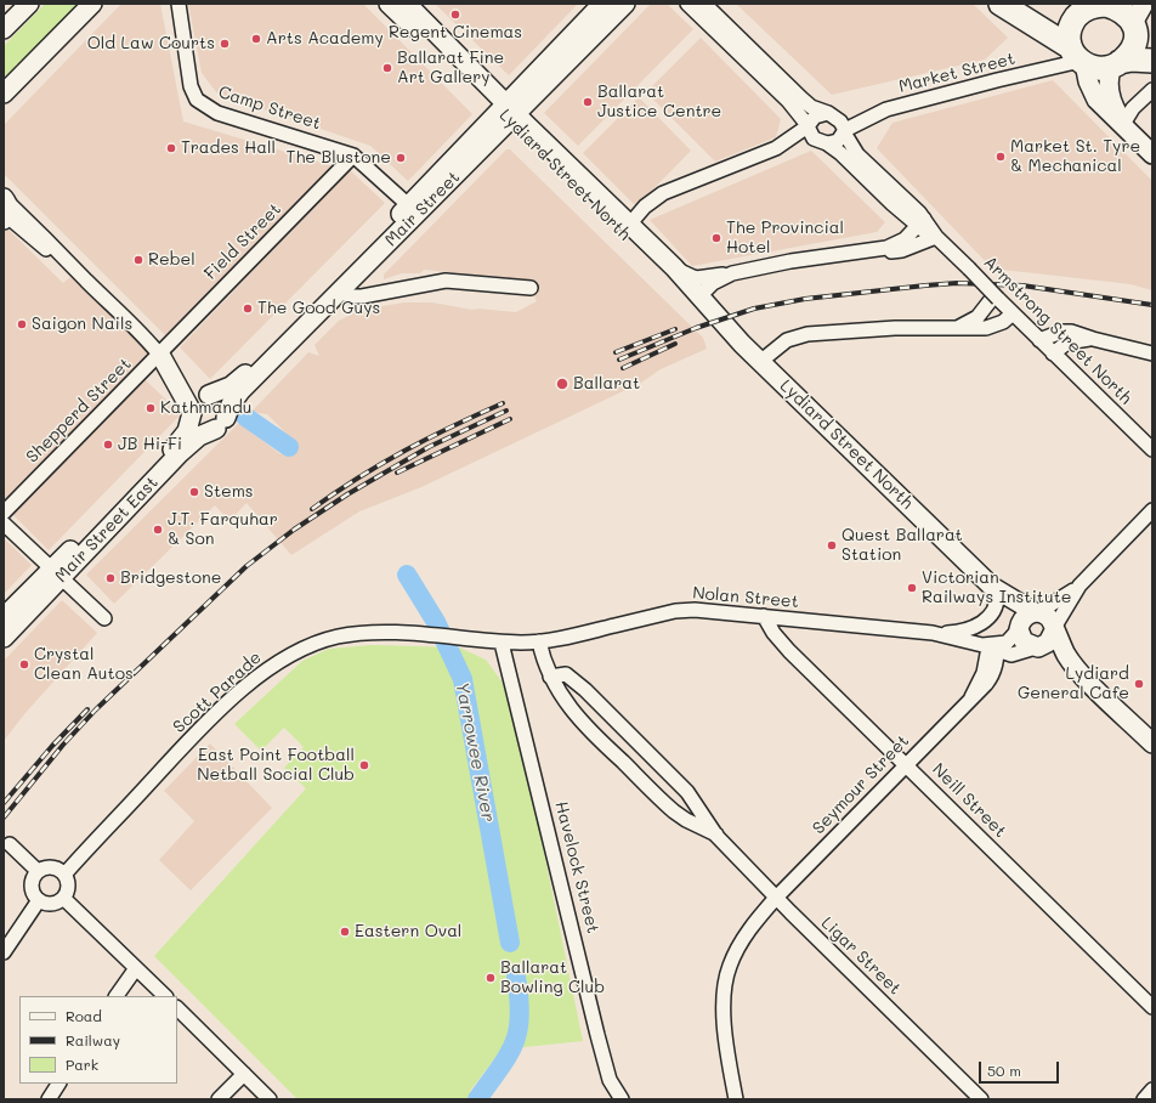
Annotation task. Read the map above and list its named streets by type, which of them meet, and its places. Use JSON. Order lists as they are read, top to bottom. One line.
{"streets":{"main road":["Lydiard Street North","Mair Street","Mair Street East"],"street":["Market Street","Camp Street","Field Street","Armstrong Street North","Shepperd Street","Nolan Street","Scott Parade","Seymour Street","Neill Street","Havelock Street","Ligar Street"]},"crossings":[["Market Street","Armstrong Street North"],["Camp Street","Mair Street"],["Camp Street","Field Street"],["Lydiard Street North","Mair Street"],["Lydiard Street North","Nolan Street"],["Mair Street","Mair Street East"],["Field Street","Shepperd Street"],["Nolan Street","Scott Parade"],["Nolan Street","Seymour Street"],["Nolan Street","Neill Street"],["Nolan Street","Havelock Street"],["Nolan Street","Ligar Street"],["Scott Parade","Havelock Street"],["Seymour Street","Neill Street"],["Seymour Street","Ligar Street"]],"water":["Yarrowee River"],"places":["Regent Cinemas","Arts Academy","Old Law Courts","Ballarat Fine Art Gallery","Ballarat Justice Centre","Trades Hall","Market St. Tyre & Mechanical","The Blustone","The Provincial Hotel","Rebel","The Good Guys","Saigon Nails","Ballarat","Kathmandu","JB Hi-Fi","Stems","J.T. Farquhar & Son","Quest Ballarat Station","Bridgestone","Victorian Railways Institute","Crystal Clean Autos","Lydiard General Cafe","East Point Football Netball Social Club","Eastern Oval","Ballarat Bowling Club"],"legend":["Road","Railway","Park"],"scale_bar":"50 m"}
